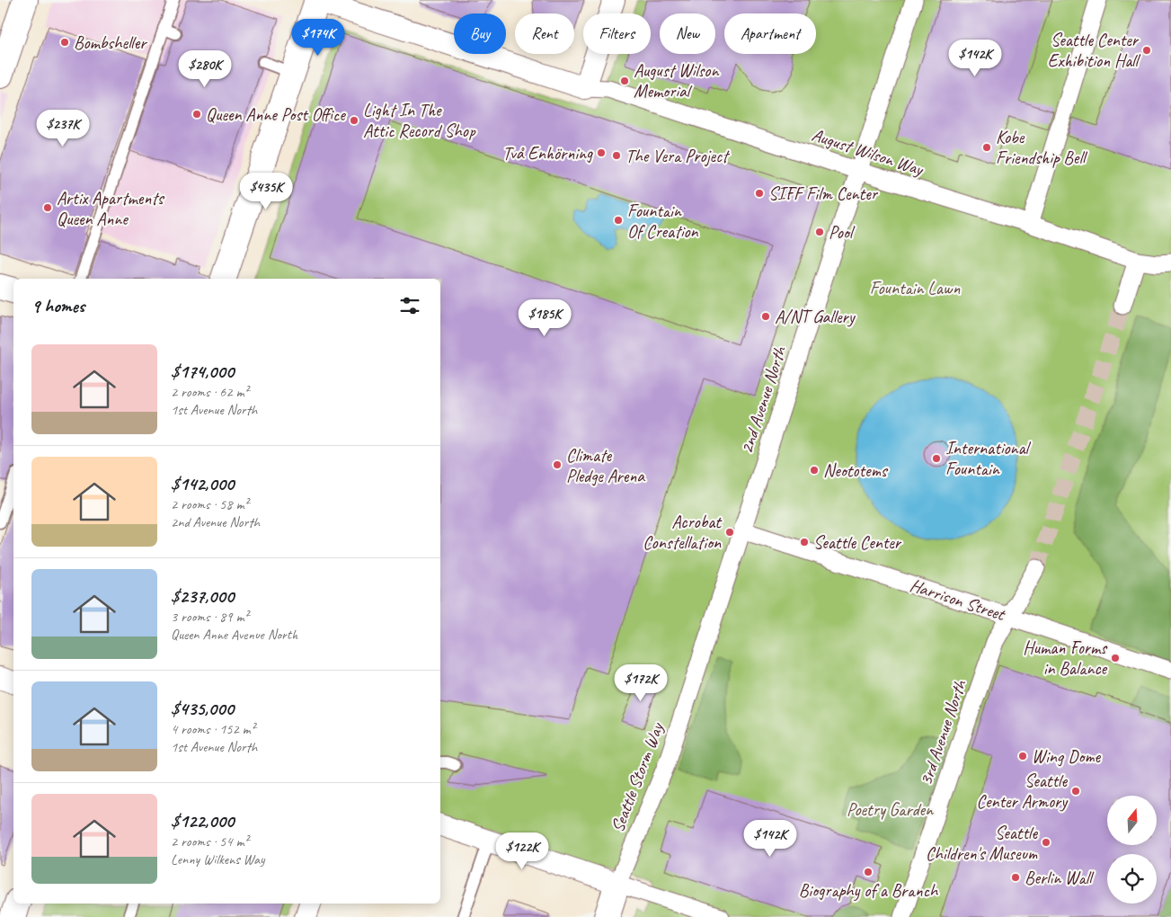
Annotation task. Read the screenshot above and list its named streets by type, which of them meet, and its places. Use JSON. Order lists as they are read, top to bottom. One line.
{"streets":{"street":["August Wilson Way","2nd Avenue North","Harrison Street","3rd Avenue North","Seattle Storm Way"]},"crossings":[["August Wilson Way","2nd Avenue North"],["2nd Avenue North","Harrison Street"],["2nd Avenue North","Seattle Storm Way"],["Harrison Street","3rd Avenue North"],["Harrison Street","Seattle Storm Way"]],"parks":["Fountain Lawn","Poetry Garden"],"places":["Bombsheller","Seattle Center Exhibition Hall","August Wilson Memorial","Queen Anne Post Office","Light In The Attic Record Shop","Kobe Friendship Bell","Två Enhörning","The Vera Project","SIFF Film Center","Artix Apartments Queen Anne","Fountain Of Creation","Pool","A/NT Gallery","International Fountain","Climate Pledge Arena","Neototems","Acrobat Constellation","Seattle Center","Human Forms in Balance","Wing Dome","Seattle Center Armory","Seattle Children's Museum","Biography of a Branch","Berlin Wall"],"north":"top","page":{"chip":["Buy","Rent","Filters","New","Apartment"],"price":["$174K","$142K","$280K","$237K","$435K","$185K","$172K","$142K","$122K"],"heading":"9 homes","list":[{"name":"$174,000","note":"2 rooms · 62 m² · 1st Avenue North"},{"name":"$142,000","note":"2 rooms · 58 m² · 2nd Avenue North"},{"name":"$237,000","note":"3 rooms · 89 m² · Queen Anne Avenue North"},{"name":"$435,000","note":"4 rooms · 152 m² · 1st Avenue North"},{"name":"$122,000","note":"2 rooms · 54 m² · Lenny Wilkens Way"}]}}
